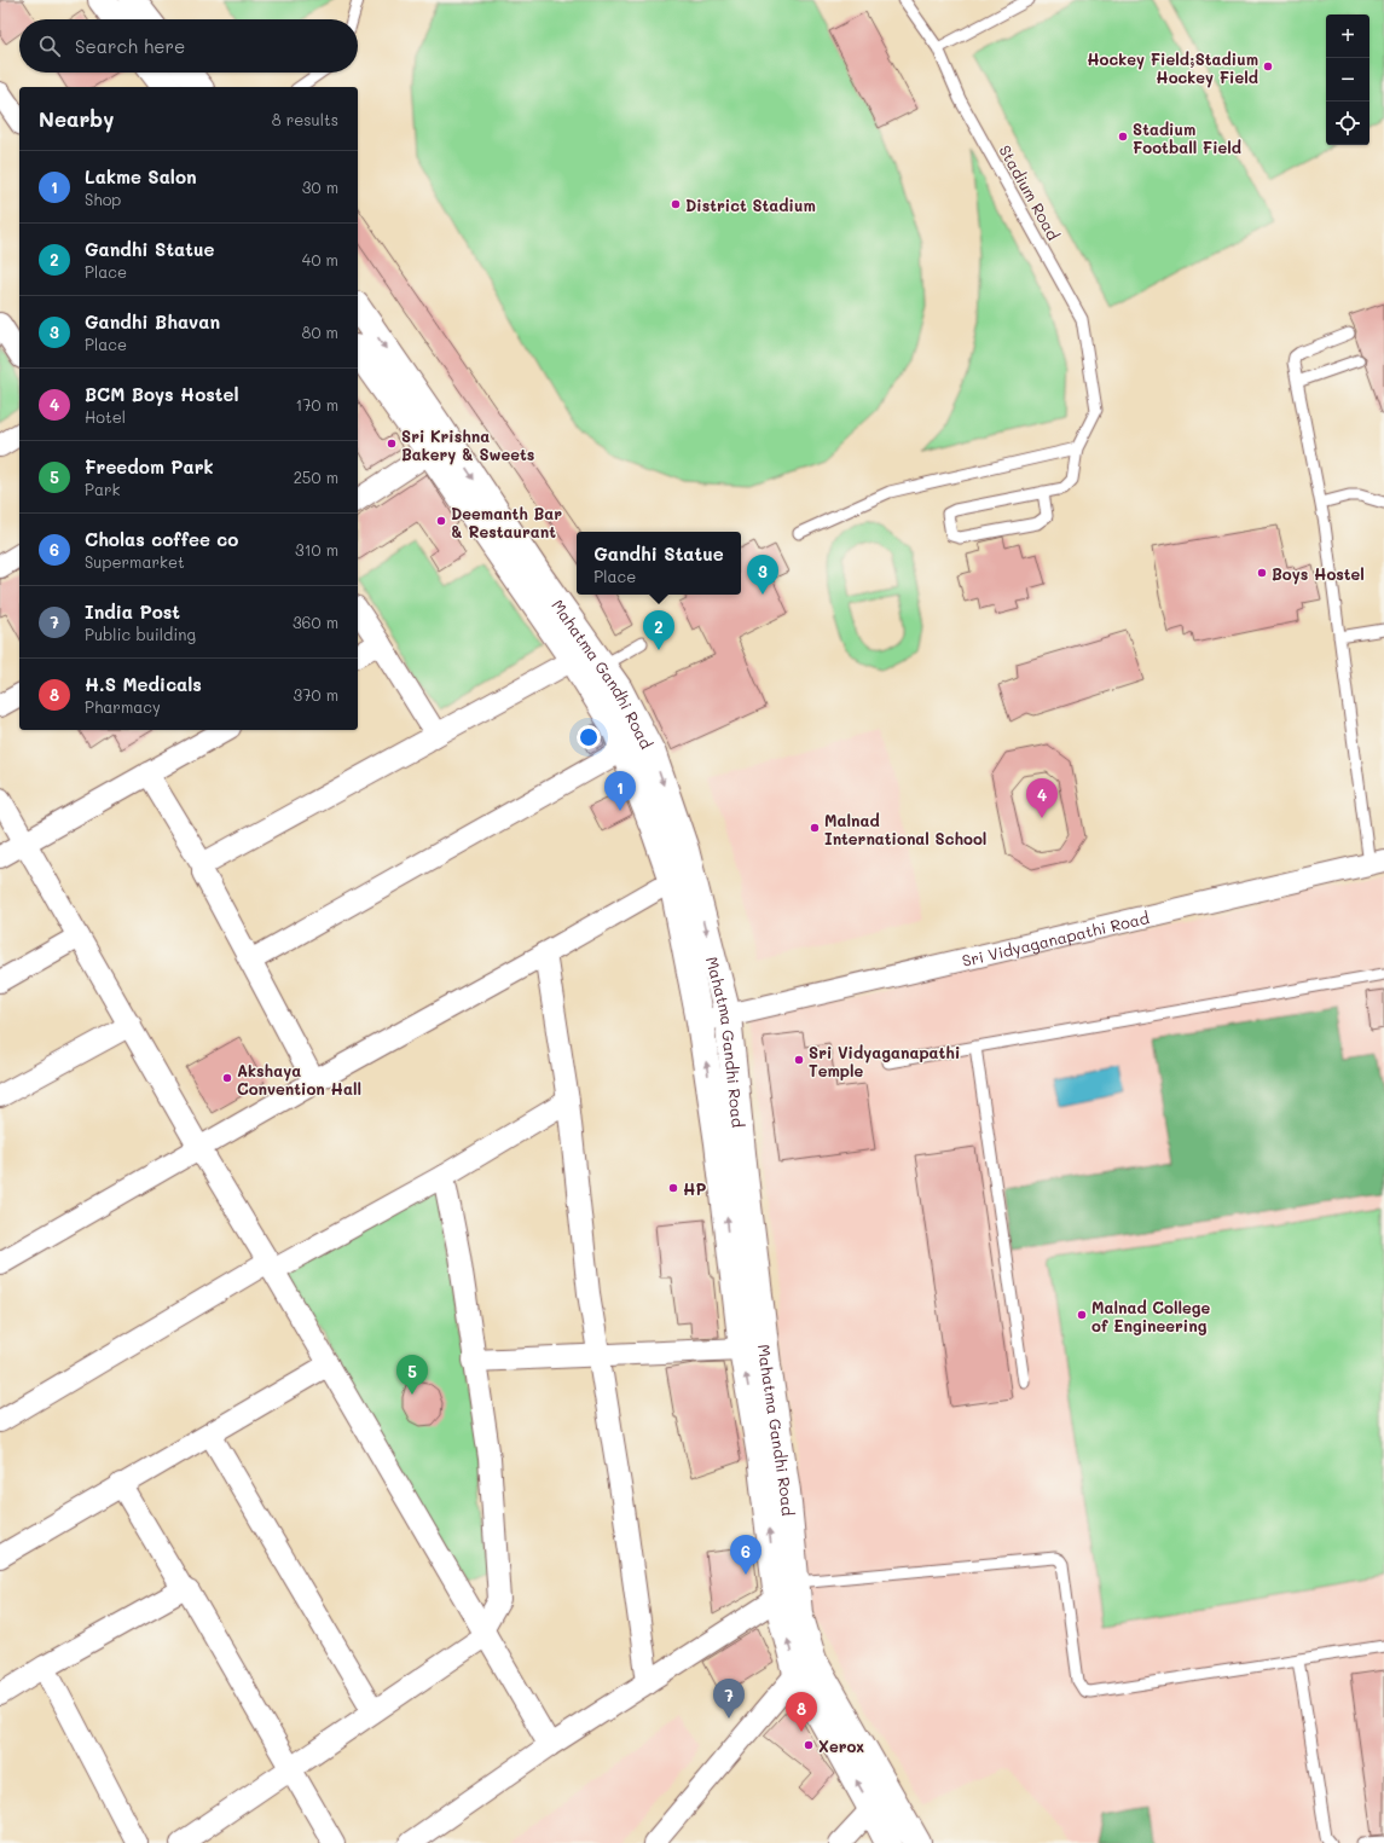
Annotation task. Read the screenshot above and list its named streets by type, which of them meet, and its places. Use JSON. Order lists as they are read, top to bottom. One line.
{"streets":{"street":["Mahatma Gandhi Road","Sri Vidyaganapathi Road"],"lane":["Stadium Road"]},"crossings":[["Mahatma Gandhi Road","Sri Vidyaganapathi Road"]],"places":["Hockey Field;Stadium Hockey Field","Stadium Football Field","District Stadium","Sri Krishna Bakery & Sweets","Deemanth Bar & Restaurant","Boys Hostel","Malnad International School","Sri Vidyaganapathi Temple","Akshaya Convention Hall","HP","Malnad College of Engineering","Xerox"],"page":{"map_buttons":["+","−"],"search":"Search here","heading":["Nearby","8 results"],"list":[{"mark":"1","name":"Lakme Salon","note":"Shop","value":"30 m"},{"mark":"2","name":"Gandhi Statue","note":"Place","value":"40 m"},{"mark":"3","name":"Gandhi Bhavan","note":"Place","value":"80 m"},{"mark":"4","name":"BCM Boys Hostel","note":"Hotel","value":"170 m"},{"mark":"5","name":"Freedom Park","note":"Park","value":"250 m"},{"mark":"6","name":"Cholas coffee co","note":"Supermarket","value":"310 m"},{"mark":"7","name":"India Post","note":"Public building","value":"360 m"},{"mark":"8","name":"H.S Medicals","note":"Pharmacy","value":"370 m"}],"popup":["Gandhi Statue","Place"],"pins":["3","2","1","4","5","6","7","8"]}}
